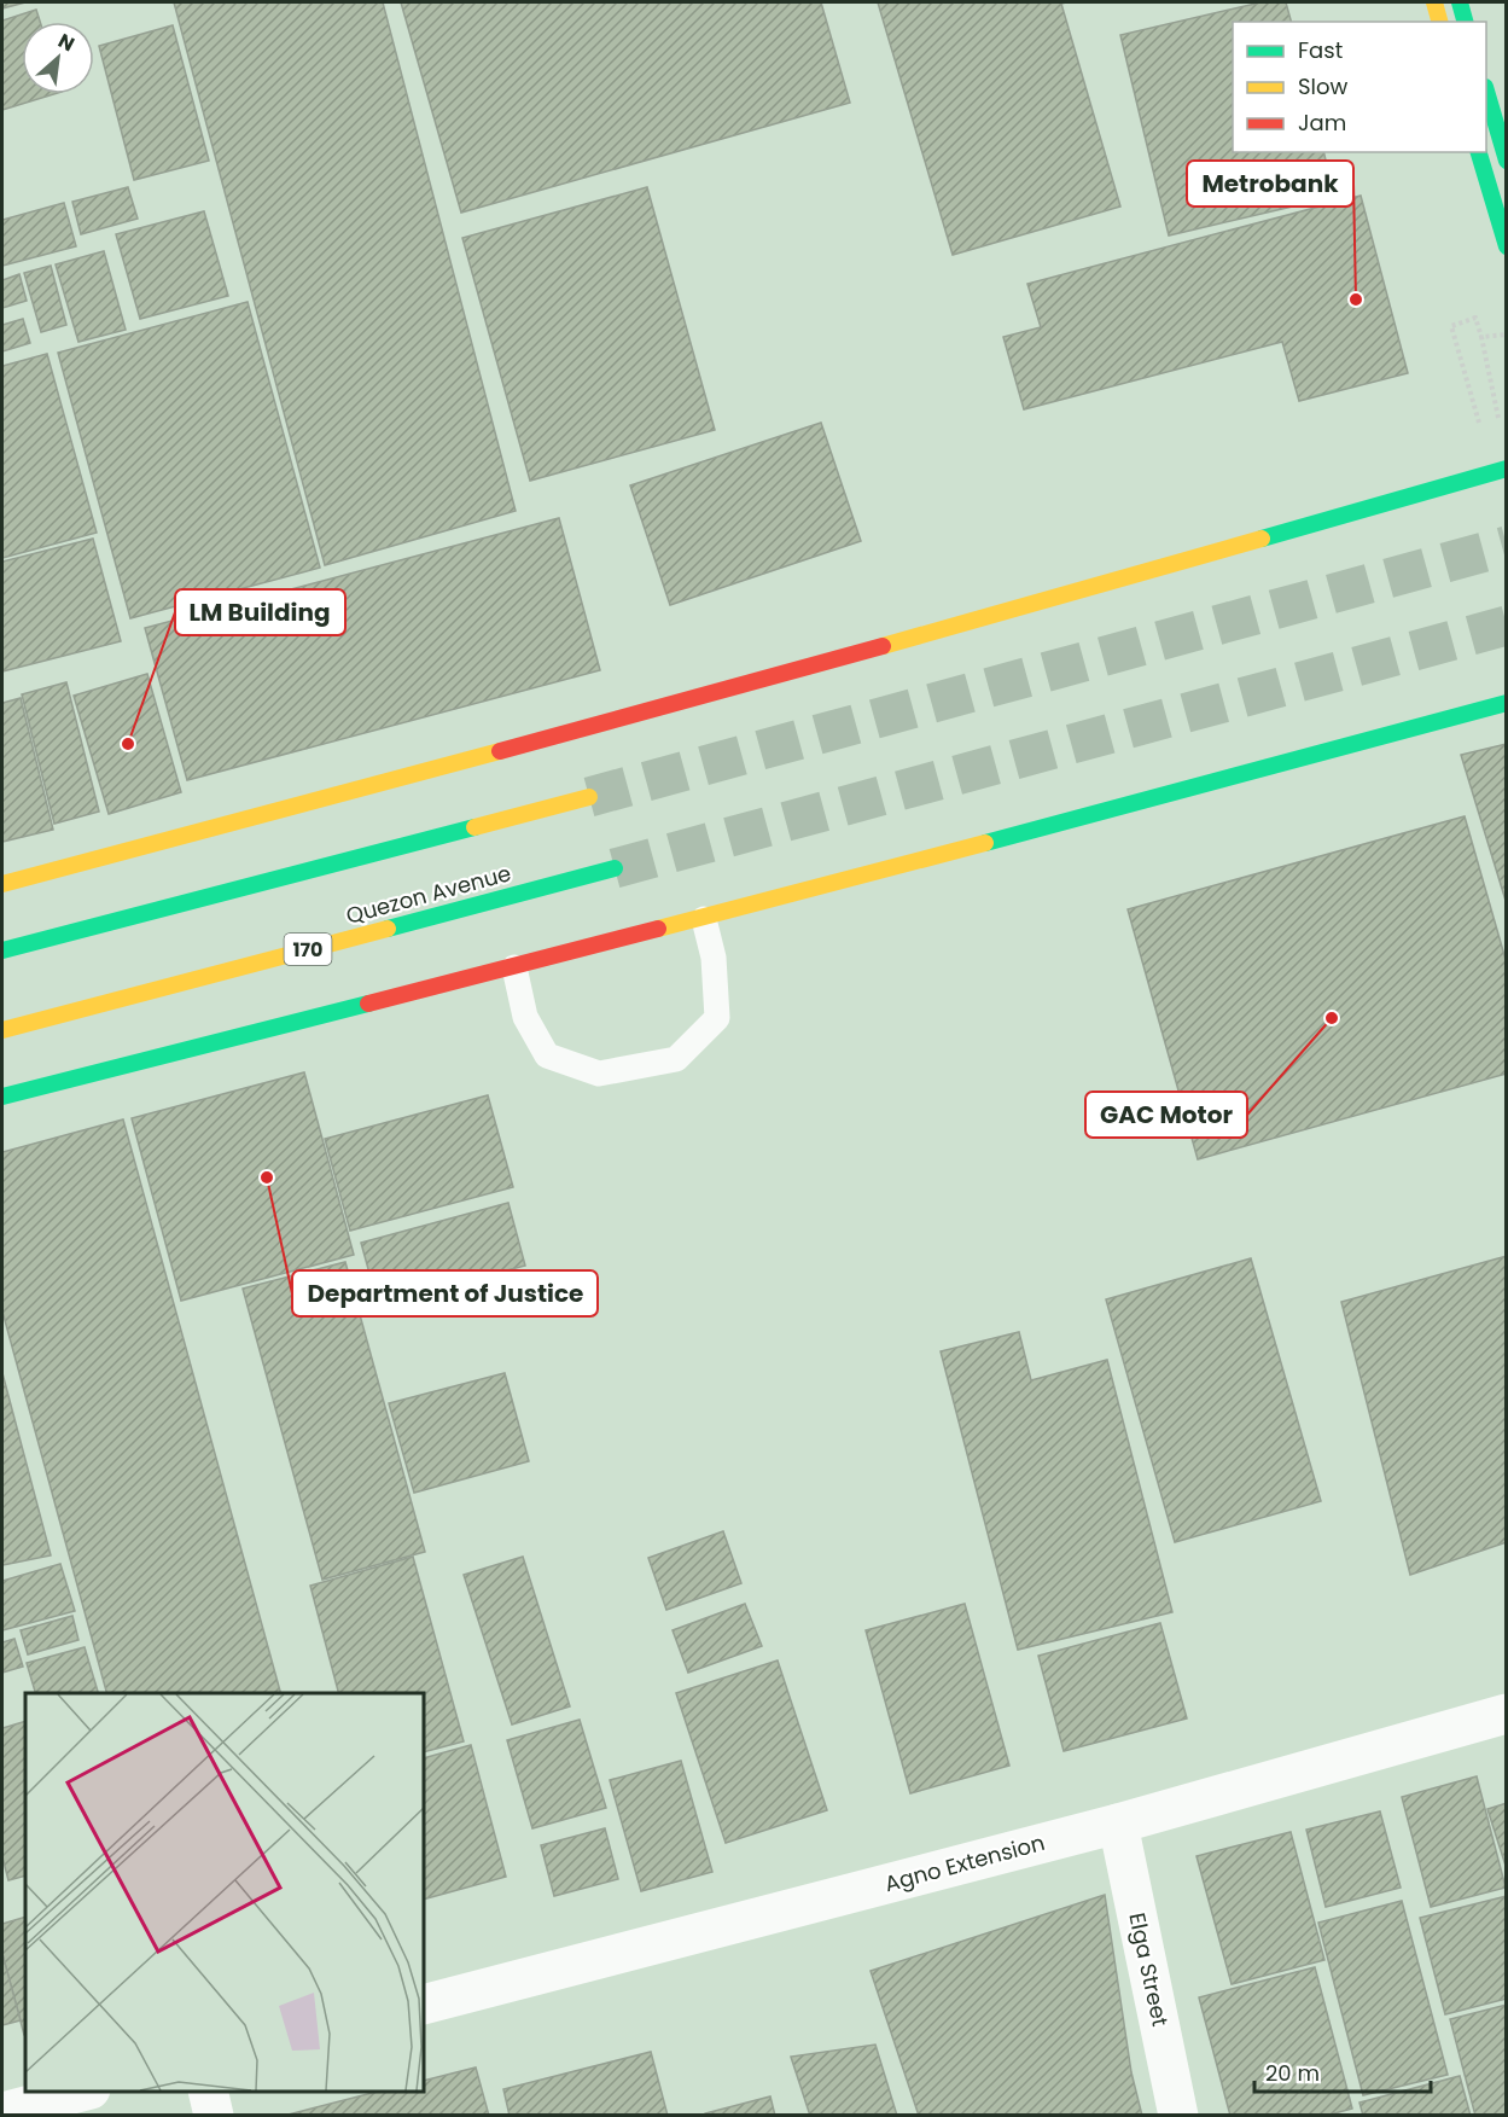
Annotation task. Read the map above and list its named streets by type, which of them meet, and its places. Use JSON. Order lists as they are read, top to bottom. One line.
{"streets":{"main road":["Quezon Avenue","170"],"street":["Agno Extension","Elga Street"]},"crossings":[["Agno Extension","Elga Street"]],"places":["Metrobank","LM Building","GAC Motor","Department of Justice"],"legend":["Fast","Slow","Jam"],"scale_bar":"20 m","north":"top right"}
